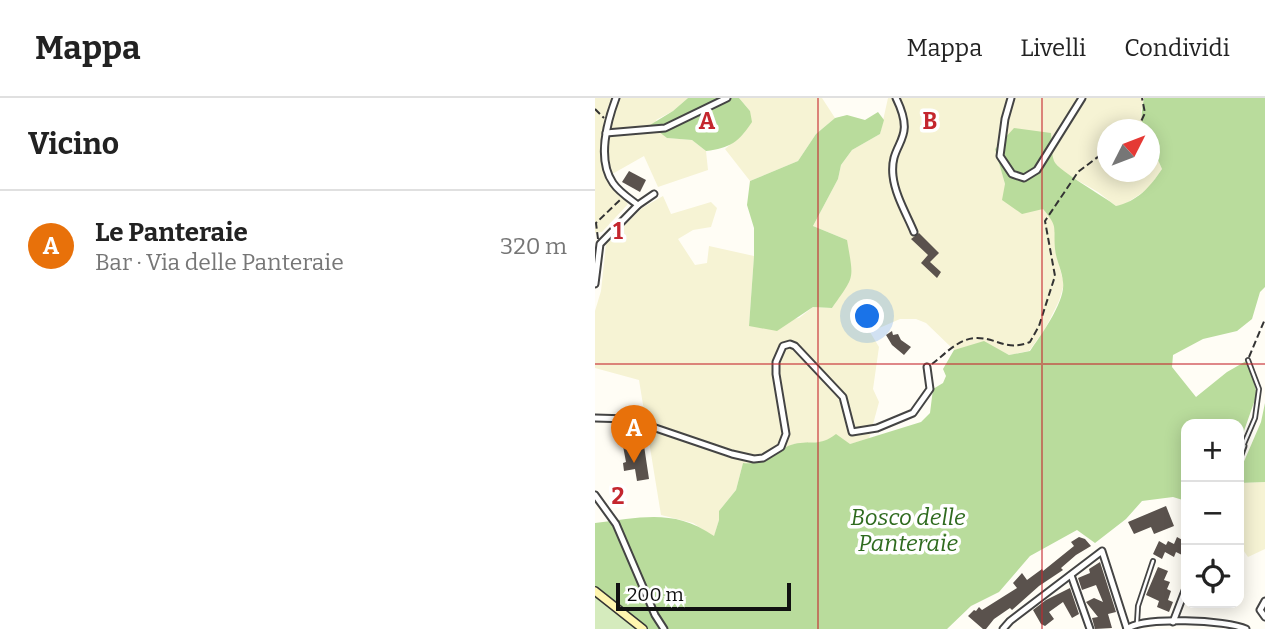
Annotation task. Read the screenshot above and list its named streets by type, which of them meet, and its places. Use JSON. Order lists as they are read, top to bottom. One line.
{"parks":["Bosco delle Panteraie"],"scale_bar":"200 m","north":"top right","page":{"header":"Mappa","nav":["Mappa","Livelli","Condividi"],"heading":"Vicino","list":[{"mark":"A","name":"Le Panteraie","note":"Bar · Via delle Panteraie","value":"320 m"}],"pins":"A","map_buttons":["+","−"],"scale":"200 m"},"grid":{"columns":["A","B"],"rows":["1","2"]}}
